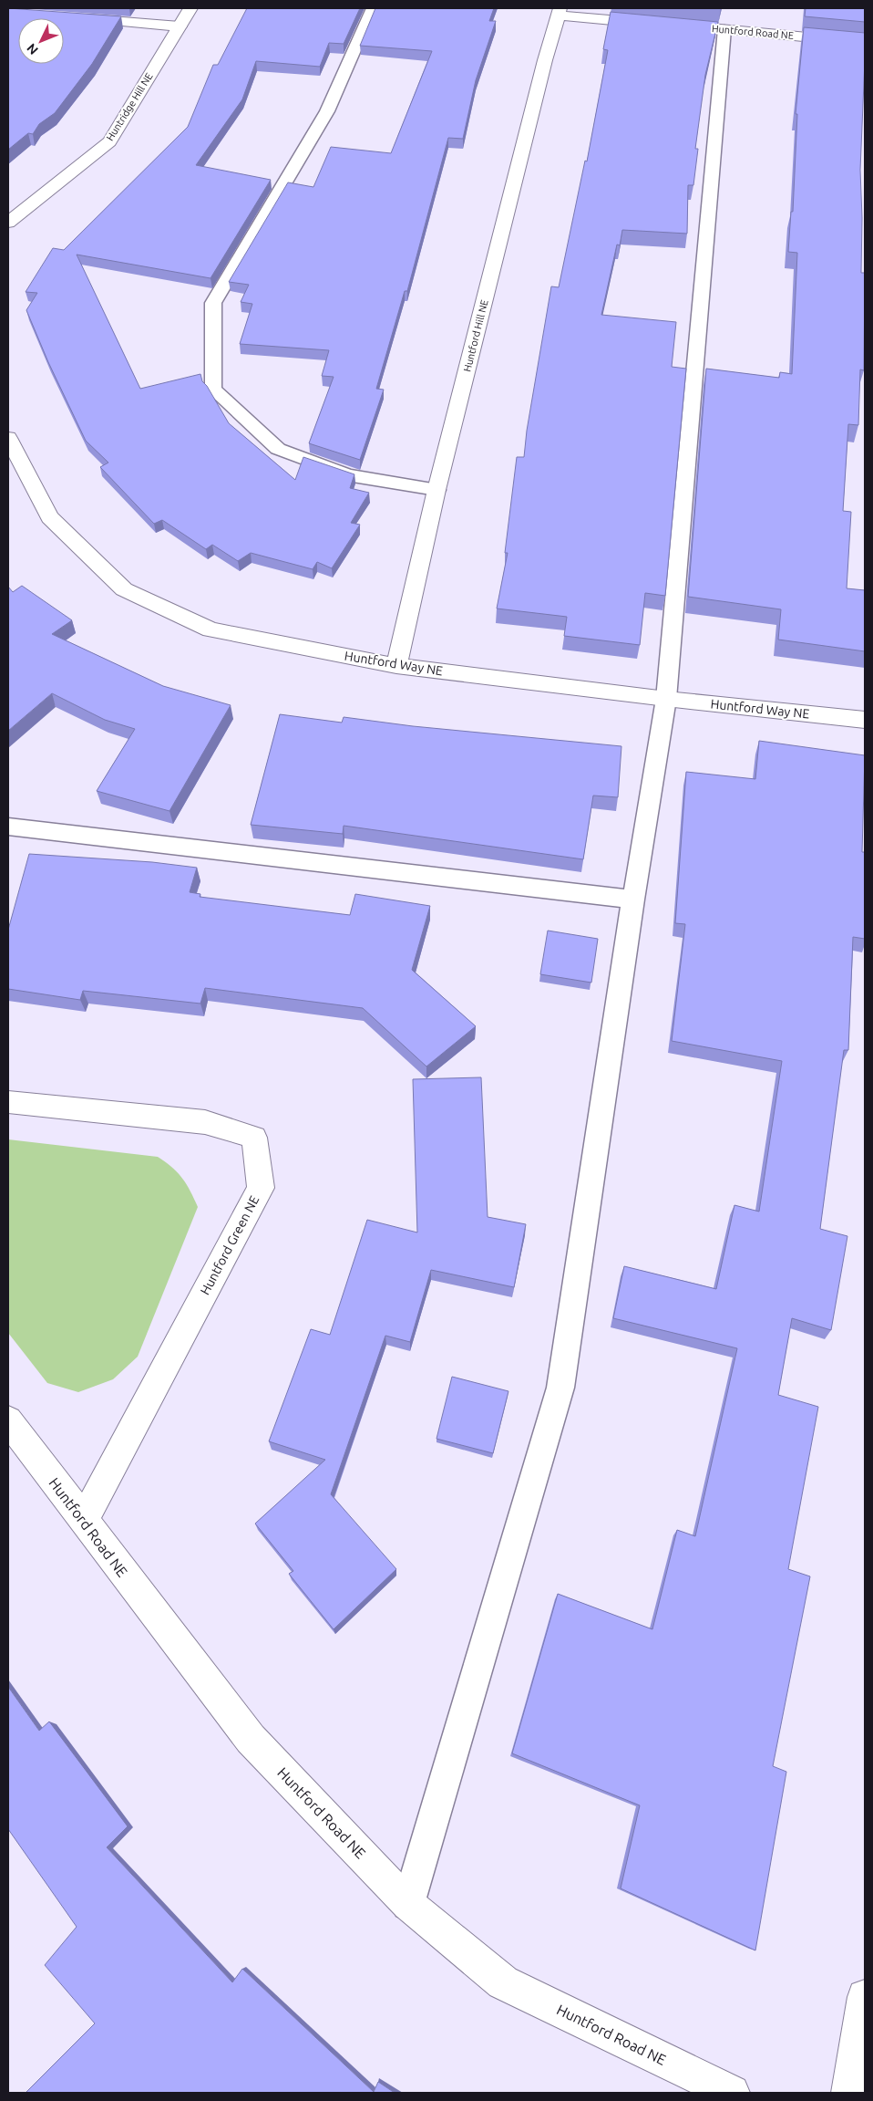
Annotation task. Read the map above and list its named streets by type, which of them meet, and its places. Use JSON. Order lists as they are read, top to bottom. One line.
{"streets":{"street":["Huntford Road NE","Huntridge Hill NE","Huntford Hill NE","Huntford Way NE","Huntford Green NE"]},"crossings":[["Huntford Road NE","Huntford Green NE"],["Huntford Hill NE","Huntford Way NE"]],"north":"bottom left"}
